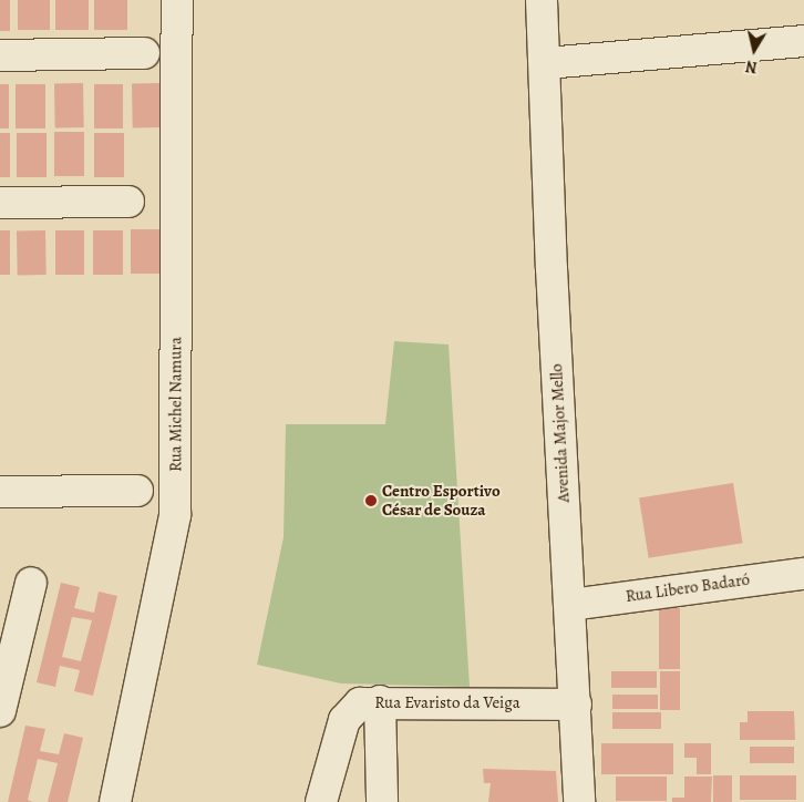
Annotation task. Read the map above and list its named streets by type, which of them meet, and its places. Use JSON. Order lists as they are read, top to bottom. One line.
{"streets":{"street":["Rua Michel Namura","Avenida Major Mello","Rua Libero Badaró","Rua Evaristo da Veiga"]},"crossings":[["Avenida Major Mello","Rua Libero Badaró"],["Avenida Major Mello","Rua Evaristo da Veiga"]],"places":["Centro Esportivo César de Souza"],"north":"bottom"}
